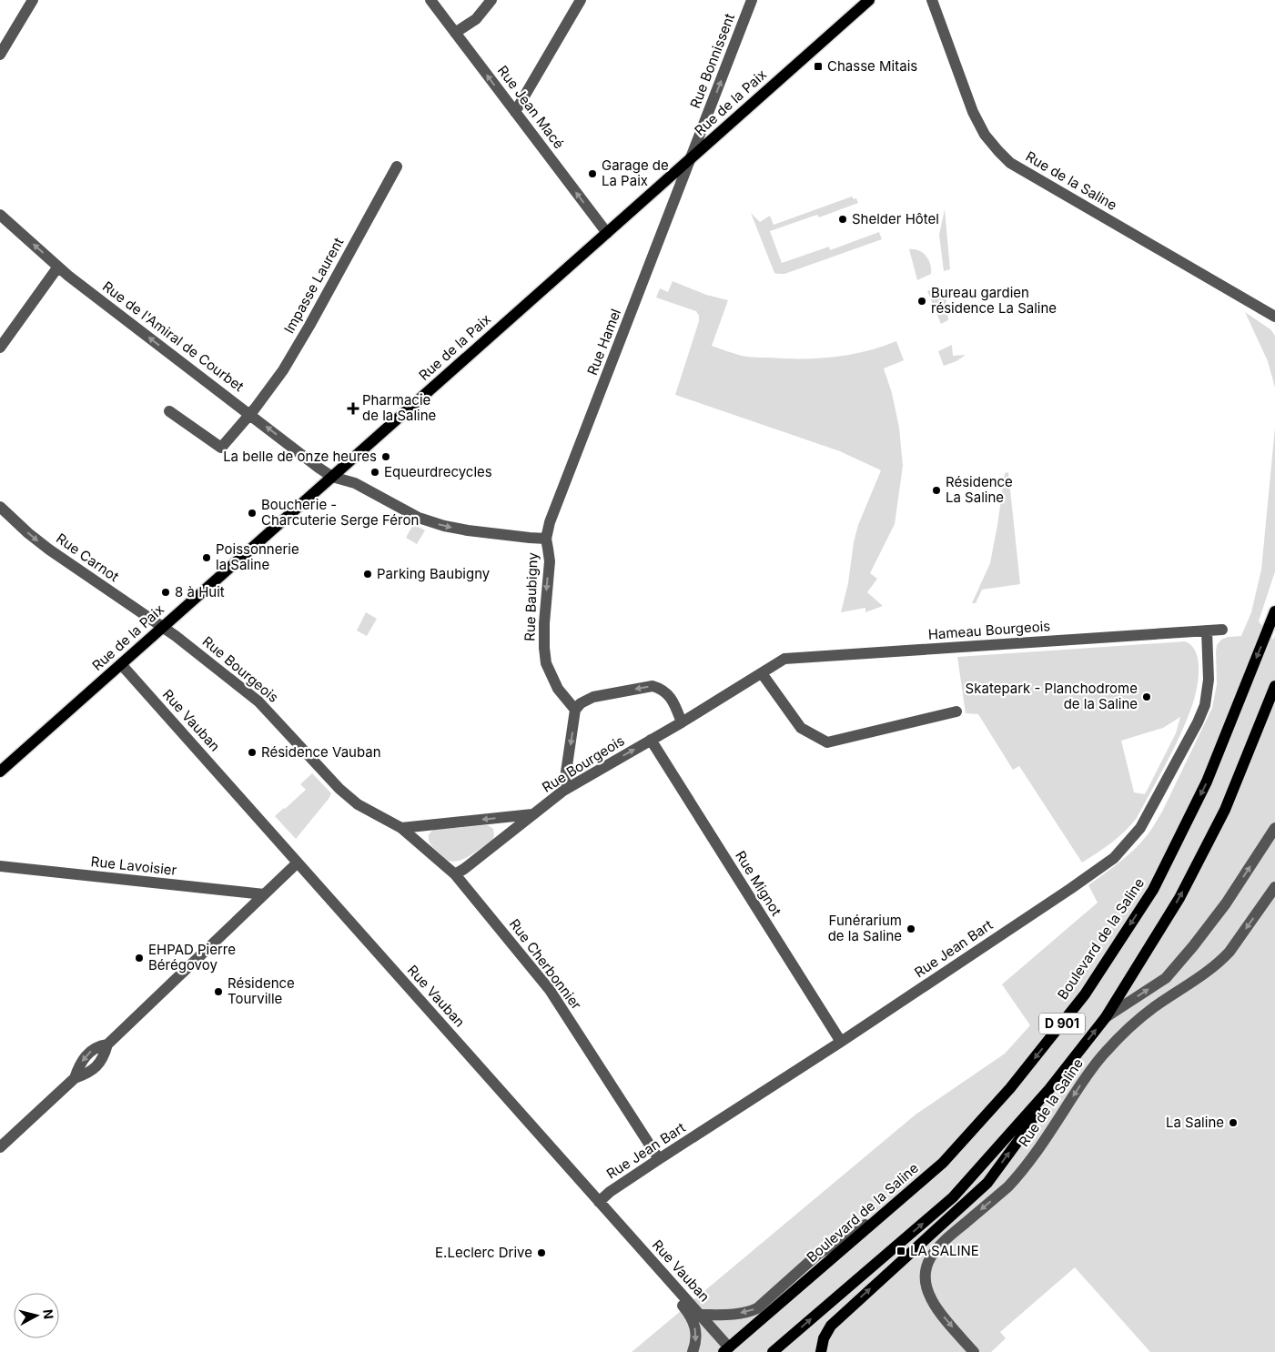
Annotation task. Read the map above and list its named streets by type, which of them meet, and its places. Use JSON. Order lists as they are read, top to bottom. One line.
{"streets":{"main road":["Rue de la Paix","Boulevard de la Saline","D 901"],"street":["Rue Bonnissent","Rue Jean Macé","Rue de la Saline","Impasse Laurent","Rue de l'Amiral de Courbet","Rue Hamel","Rue Carnot","Rue Baubigny","Hameau Bourgeois","Rue Bourgeois","Rue Vauban","Rue Lavoisier","Rue Mignot","Rue Jean Bart","Rue Cherbonnier"]},"crossings":[["Rue Bonnissent","Rue de la Paix"],["Rue Bonnissent","Rue Hamel"],["Rue de la Paix","Rue Jean Macé"],["Rue de la Paix","Rue de l'Amiral de Courbet"],["Rue de la Paix","Rue Hamel"],["Rue de la Paix","Rue Carnot"],["Rue de la Paix","Rue Baubigny"],["Rue de la Paix","Rue Bourgeois"],["Rue de la Paix","Rue Vauban"],["Impasse Laurent","Rue de l'Amiral de Courbet"],["Rue de l'Amiral de Courbet","Rue Baubigny"],["Rue Hamel","Rue Baubigny"],["Rue Carnot","Rue Bourgeois"],["Hameau Bourgeois","Rue Bourgeois"],["Hameau Bourgeois","Rue Mignot"],["Hameau Bourgeois","Rue Jean Bart"],["Rue Bourgeois","Rue Mignot"],["Rue Bourgeois","Rue Cherbonnier"],["Rue Vauban","Boulevard de la Saline"],["Rue Vauban","Rue Jean Bart"],["Rue Mignot","Rue Jean Bart"],["Rue Jean Bart","Rue Cherbonnier"]],"one_way":["Rue Bonnissent","Rue Jean Macé","Rue de l'Amiral de Courbet","Rue Carnot","Rue Baubigny"],"places":{"transit":["Chasse Mitais","LA SALINE"],"other":["Garage de La Paix","Shelder Hôtel","Bureau gardien résidence La Saline","La belle de onze heures","Equeurdrecycles","Résidence La Saline","Boucherie - Charcuterie Serge Féron","Poissonnerie la Saline","Parking Baubigny","8 à Huit","Skatepark - Planchodrome de la Saline","Résidence Vauban","Funérarium de la Saline","EHPAD Pierre Bérégovoy","Résidence Tourville","La Saline","E.Leclerc Drive"],"health":["Pharmacie de la Saline"]},"north":"right"}
